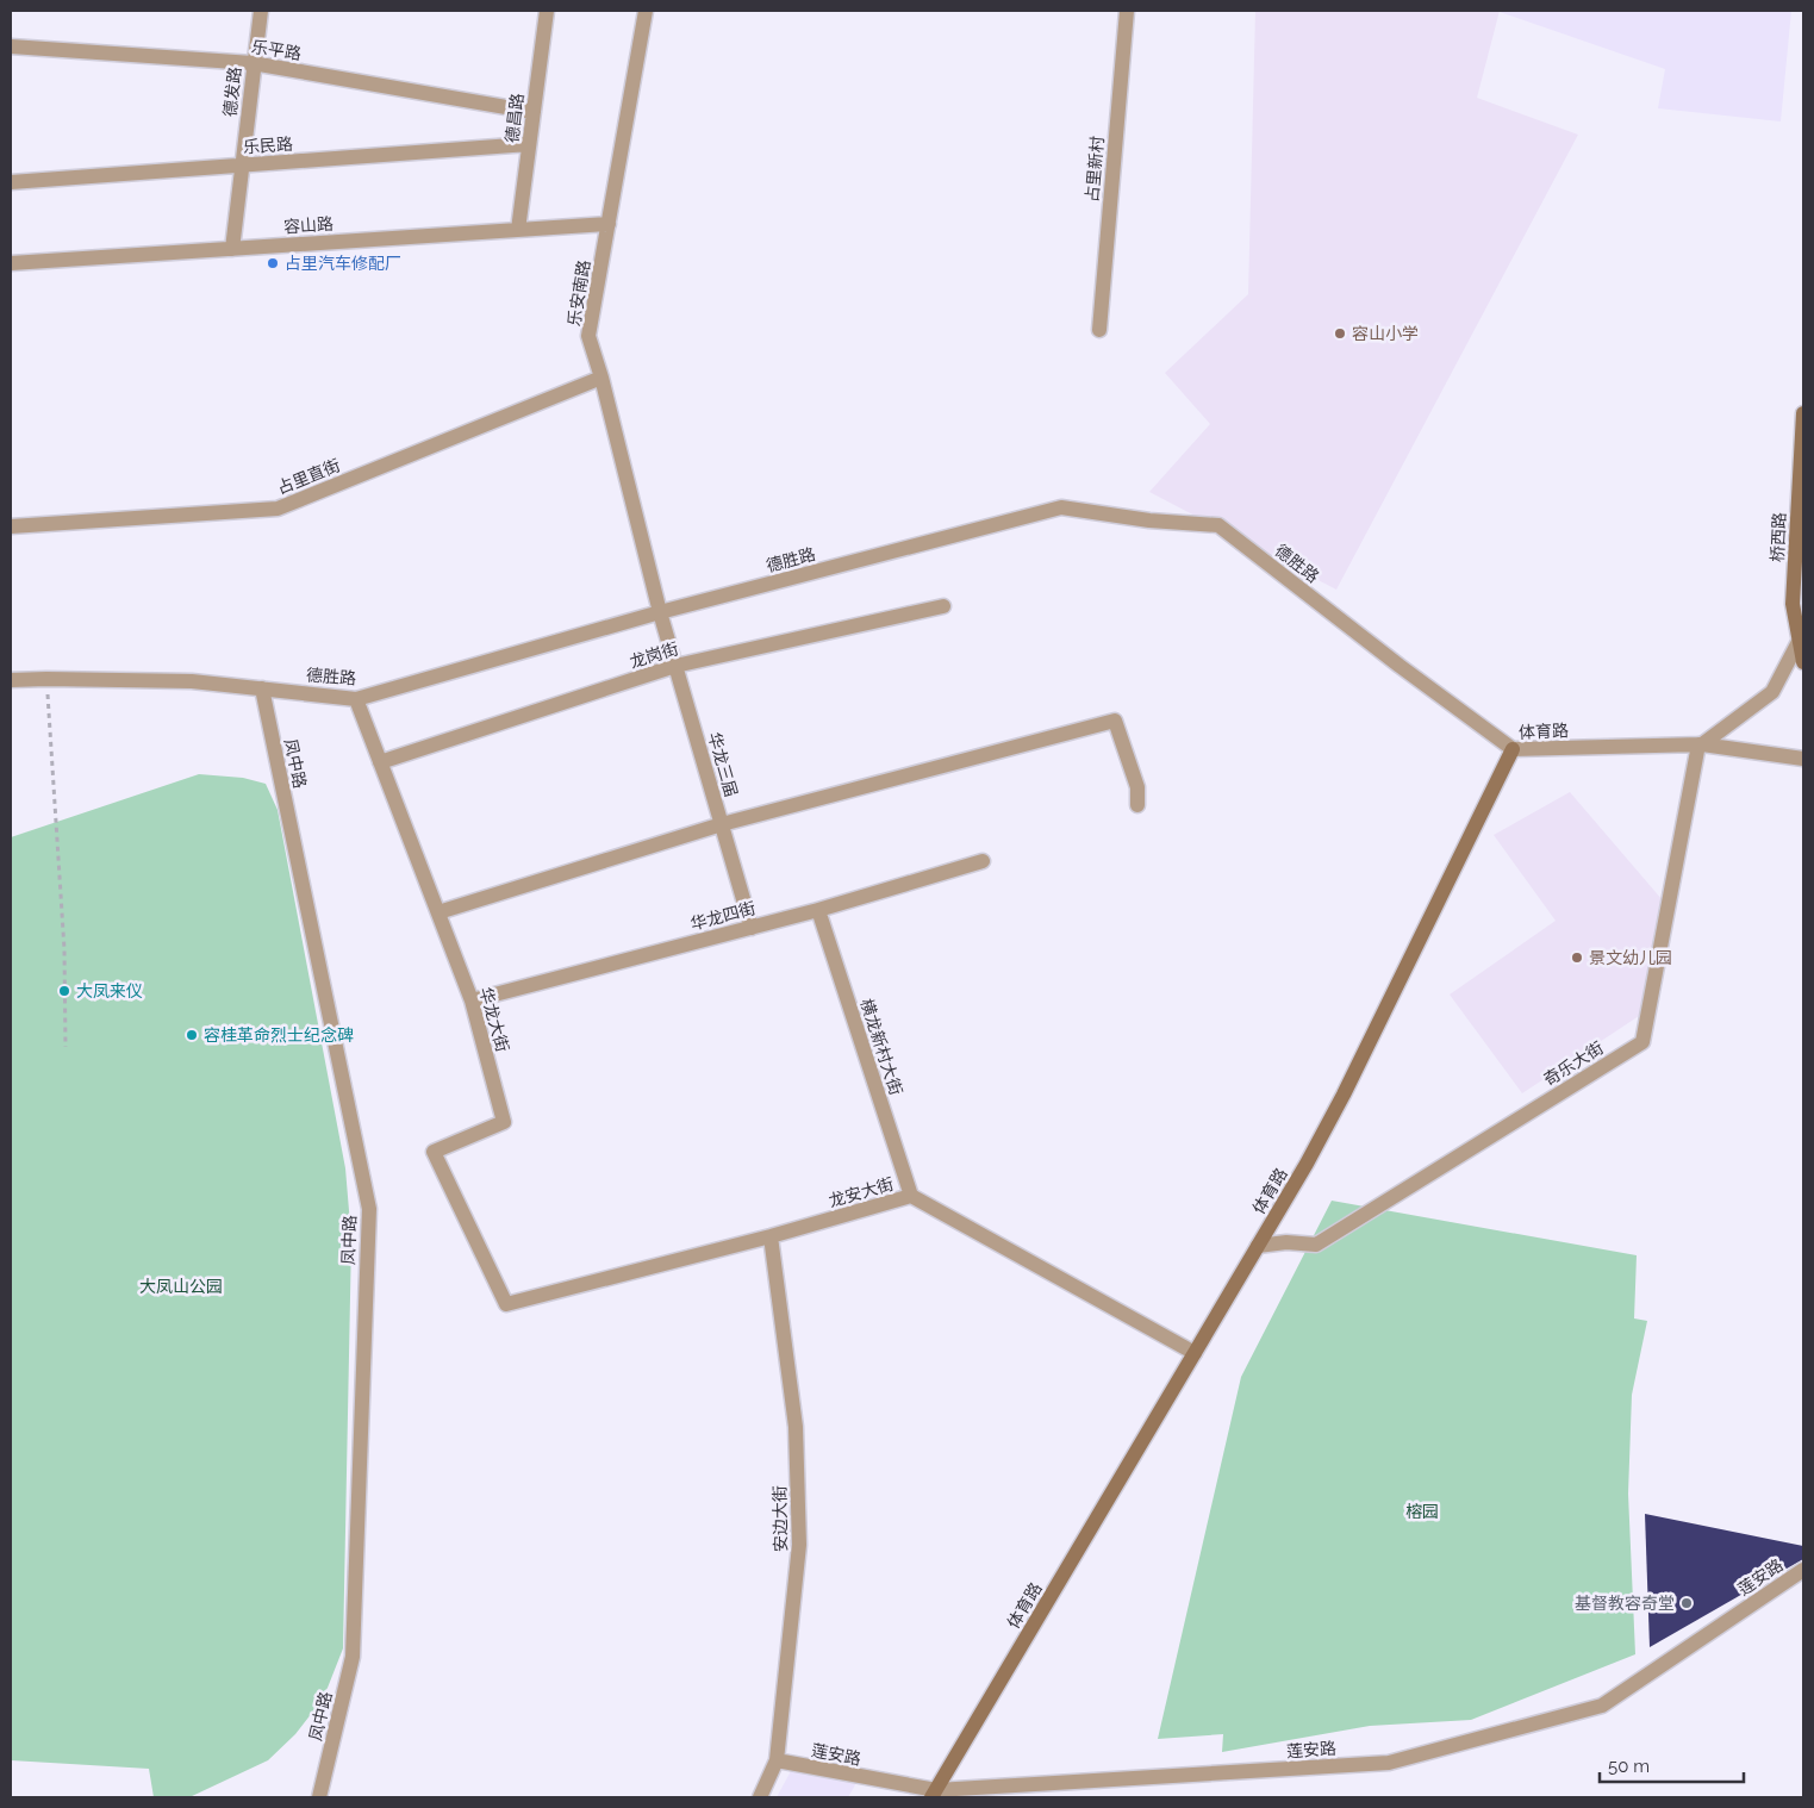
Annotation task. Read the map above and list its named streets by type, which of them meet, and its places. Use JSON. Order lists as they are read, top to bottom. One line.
{"streets":{"street":["乐平路","德发路","德昌路","乐民路","占里新村","容山路","乐安南路","占里直街","桥西路","德胜路","龙岗街","体育路","凤中路","华龙三届","华龙四街","华龙大街","横龙新村大街","奇乐大街","龙安大街","安边大街","莲安路"]},"crossings":[["乐平路","德发路"],["乐平路","德昌路"],["德发路","容山路"],["德昌路","乐民路"],["德昌路","容山路"],["容山路","乐安南路"],["乐安南路","占里直街"],["乐安南路","德胜路"],["乐安南路","华龙三届"],["德胜路","体育路"],["德胜路","凤中路"],["德胜路","华龙三届"],["德胜路","华龙大街"],["龙岗街","华龙三届"],["龙岗街","华龙大街"],["体育路","奇乐大街"],["体育路","龙安大街"],["体育路","莲安路"],["华龙三届","华龙四街"],["华龙四街","华龙大街"],["华龙四街","横龙新村大街"],["华龙大街","龙安大街"],["横龙新村大街","龙安大街"],["龙安大街","安边大街"],["安边大街","莲安路"]],"parks":["大凤山公园","榕园"],"places":["占里汽车修配厂","容山小学","景文幼儿园","大凤来仪","容桂革命烈士纪念碑","基督教容奇堂"],"scale_bar":"50 m"}
